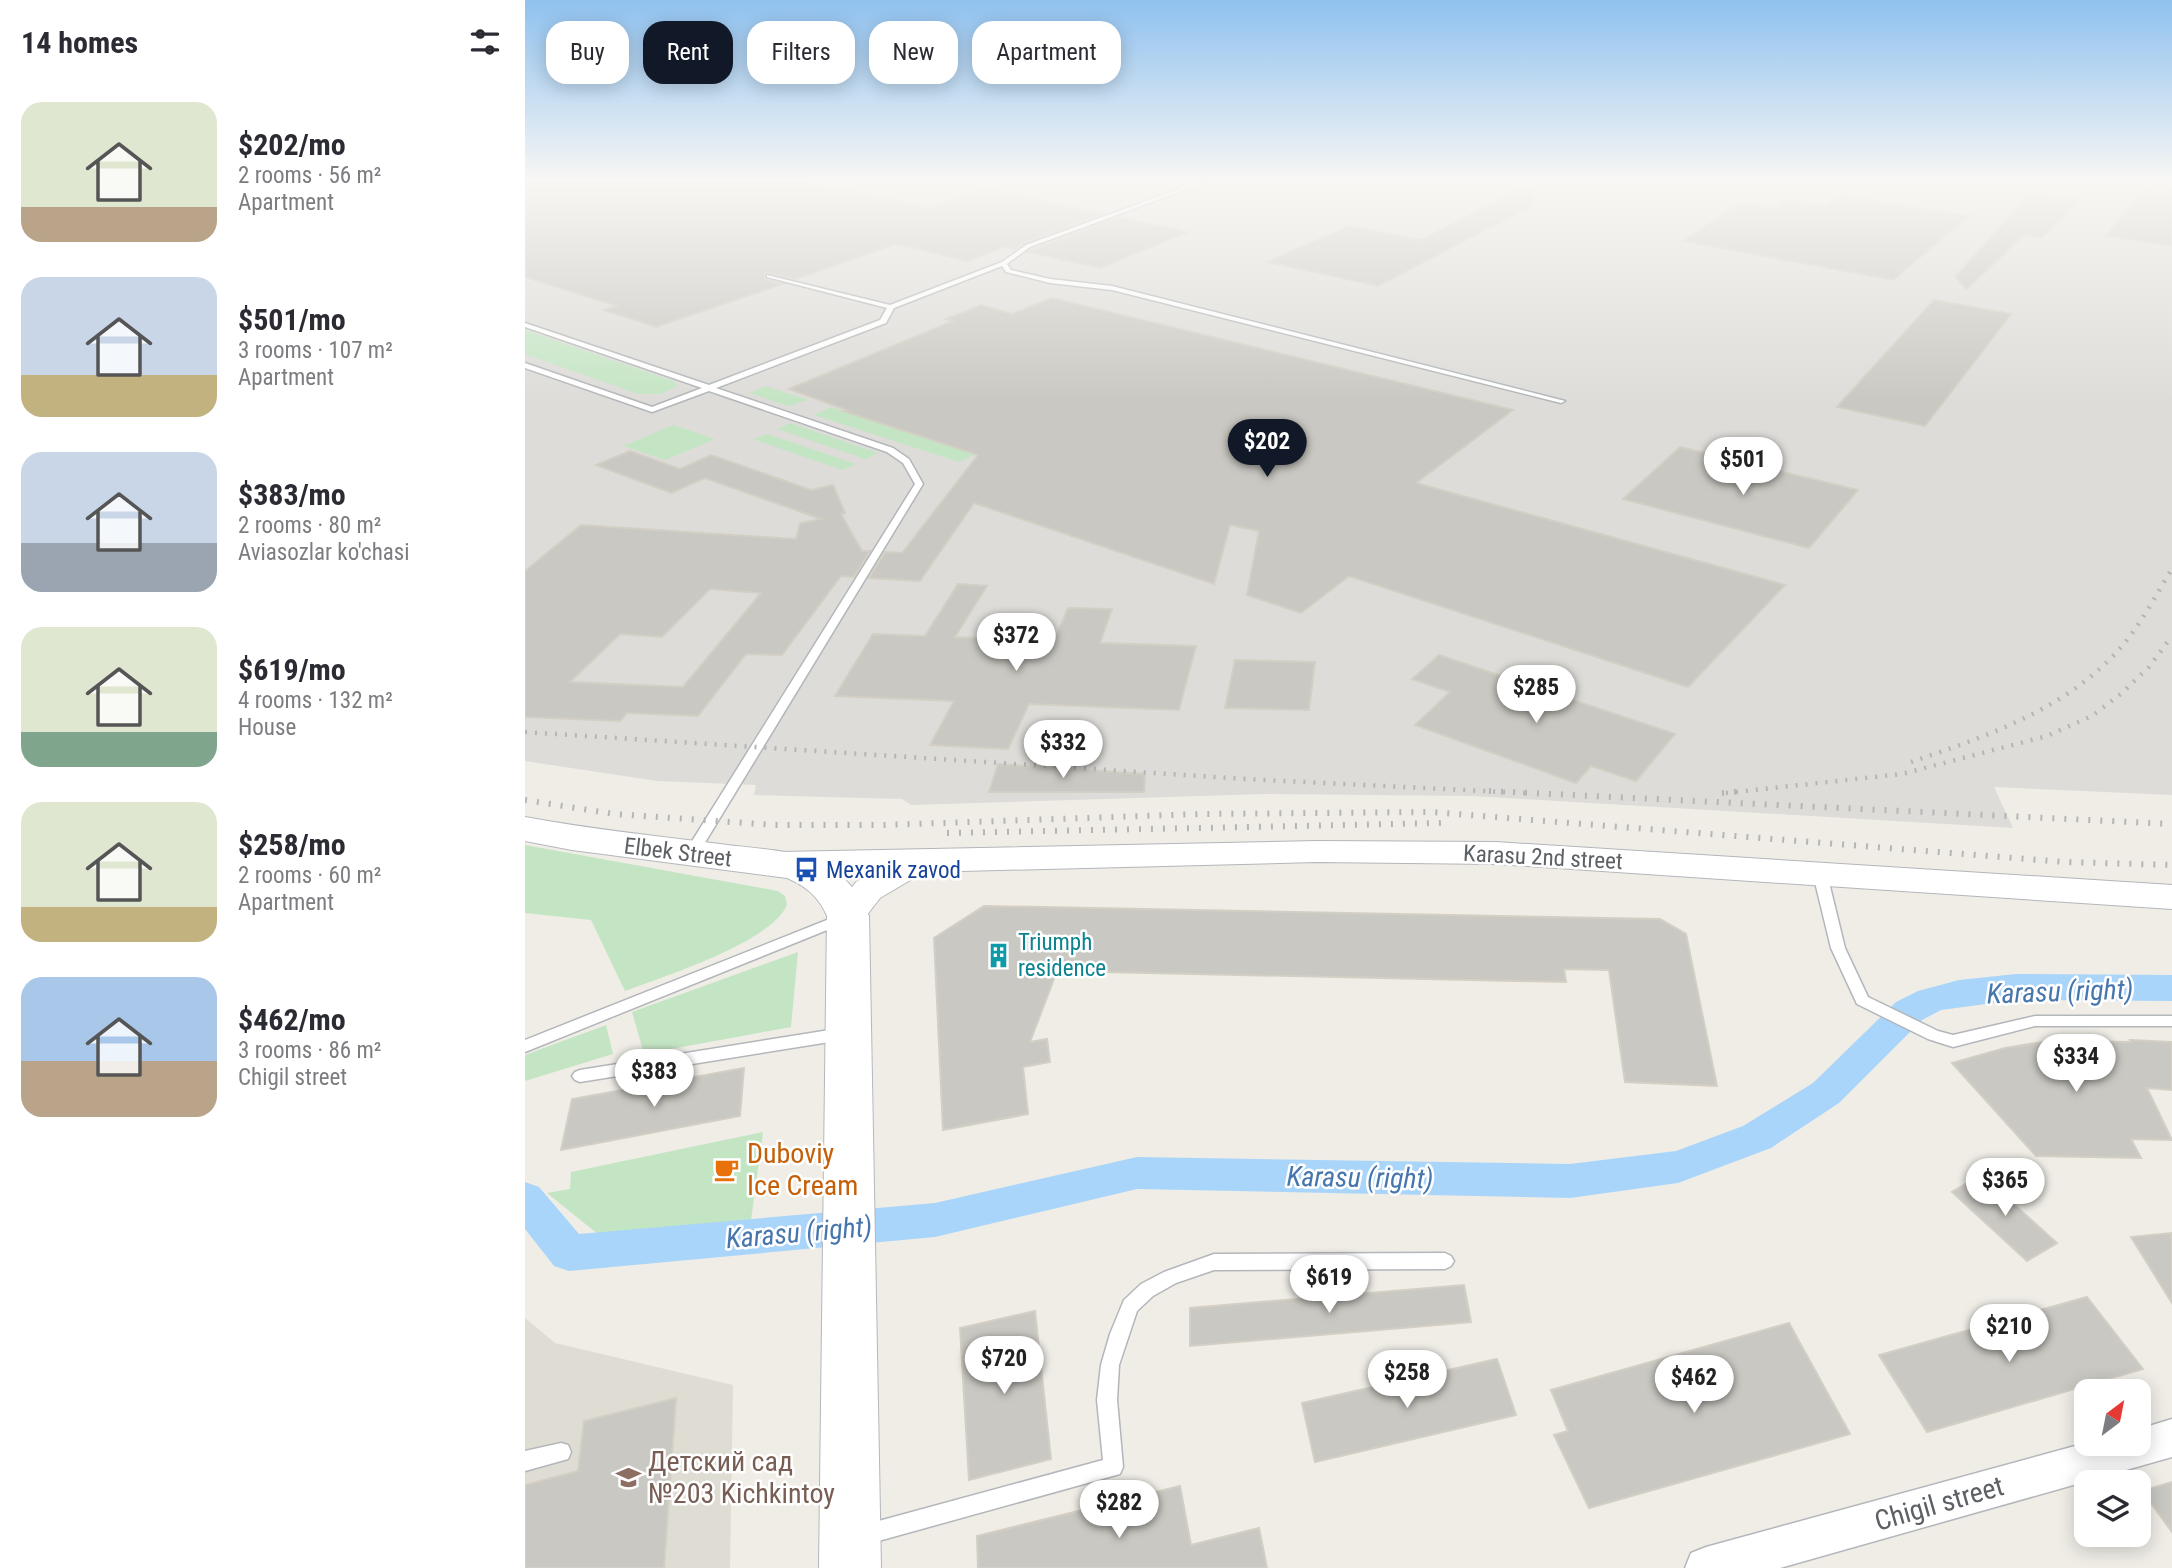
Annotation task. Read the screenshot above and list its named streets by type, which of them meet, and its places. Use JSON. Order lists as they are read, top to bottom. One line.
{"streets":{"main road":["Elbek Street"],"street":["Karasu 2nd street","Chigil street"]},"crossings":[["Elbek Street","Karasu 2nd street"]],"water":["Karasu (right)"],"places":{"bus stop":["Mexanik zavod"],"building":["Triumph residence"],"cafe":["Duboviy Ice Cream"],"school or university":["Детский сад №203 Kichkintoy"]},"north":"top right","page":{"heading":"14 homes","chip":["Buy","Rent","Filters","New","Apartment"],"list":[{"name":"$202/mo","note":"2 rooms · 56 m² · Apartment"},{"name":"$501/mo","note":"3 rooms · 107 m² · Apartment"},{"name":"$383/mo","note":"2 rooms · 80 m² · Aviasozlar ko'chasi"},{"name":"$619/mo","note":"4 rooms · 132 m² · House"},{"name":"$258/mo","note":"2 rooms · 60 m² · Apartment"},{"name":"$462/mo","note":"3 rooms · 86 m² · Chigil street"}],"price":["$202","$501","$372","$285","$332","$334","$383","$365","$619","$210","$720","$258","$462","$282"]}}
